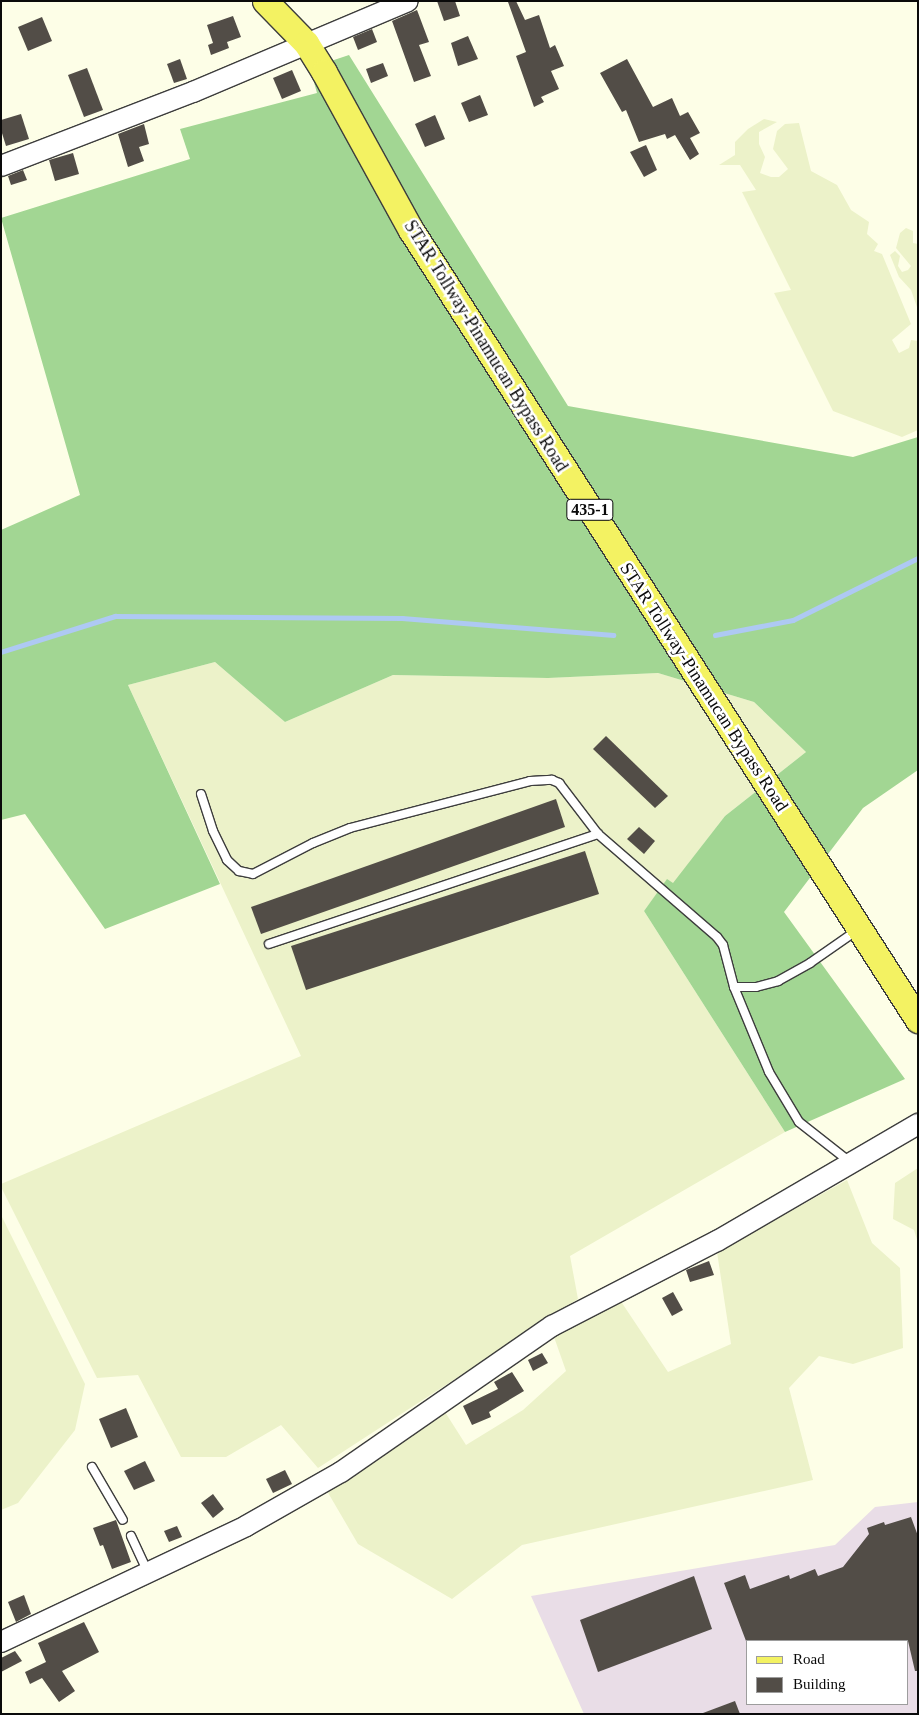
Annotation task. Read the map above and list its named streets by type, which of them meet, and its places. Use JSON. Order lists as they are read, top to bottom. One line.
{"streets":{"main road":["STAR Tollway-Pinamucan Bypass Road","435-1"]},"legend":["Road","Building"]}
